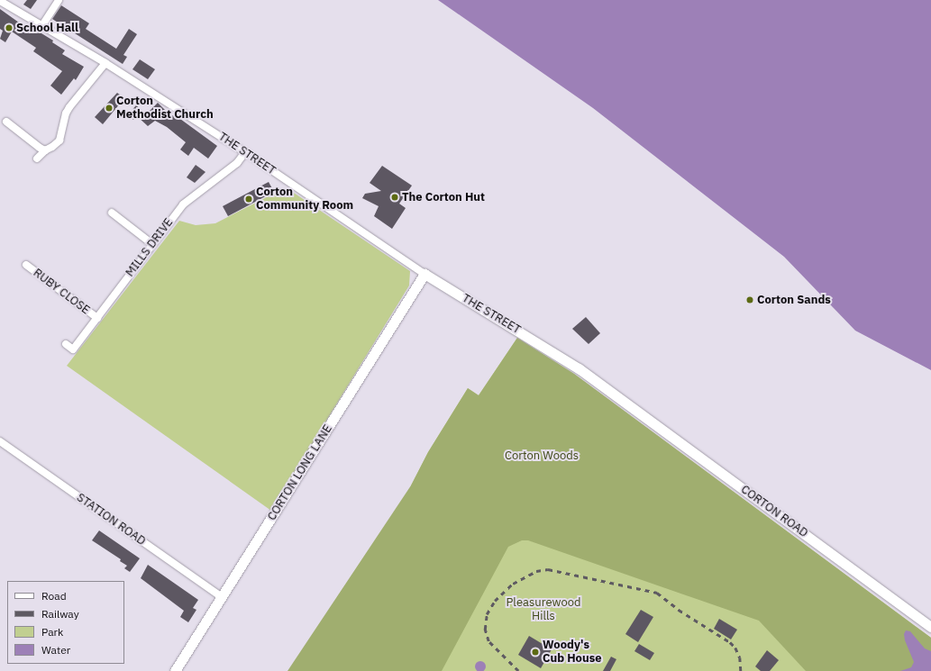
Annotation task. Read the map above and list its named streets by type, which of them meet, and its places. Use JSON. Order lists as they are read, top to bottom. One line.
{"streets":{"main road":["THE STREET","CORTON LONG LANE","CORTON ROAD"],"street":["MILLS DRIVE","RUBY CLOSE","STATION ROAD"]},"crossings":[["THE STREET","MILLS DRIVE"],["THE STREET","CORTON LONG LANE"],["THE STREET","CORTON ROAD"],["MILLS DRIVE","RUBY CLOSE"],["CORTON LONG LANE","STATION ROAD"]],"parks":["Corton Woods","Pleasurewood Hills"],"places":["School Hall","Corton Methodist Church","The Corton Hut","Corton Community Room","Corton Sands","Woody's Cub House"],"legend":["Road","Railway","Park","Water"]}
